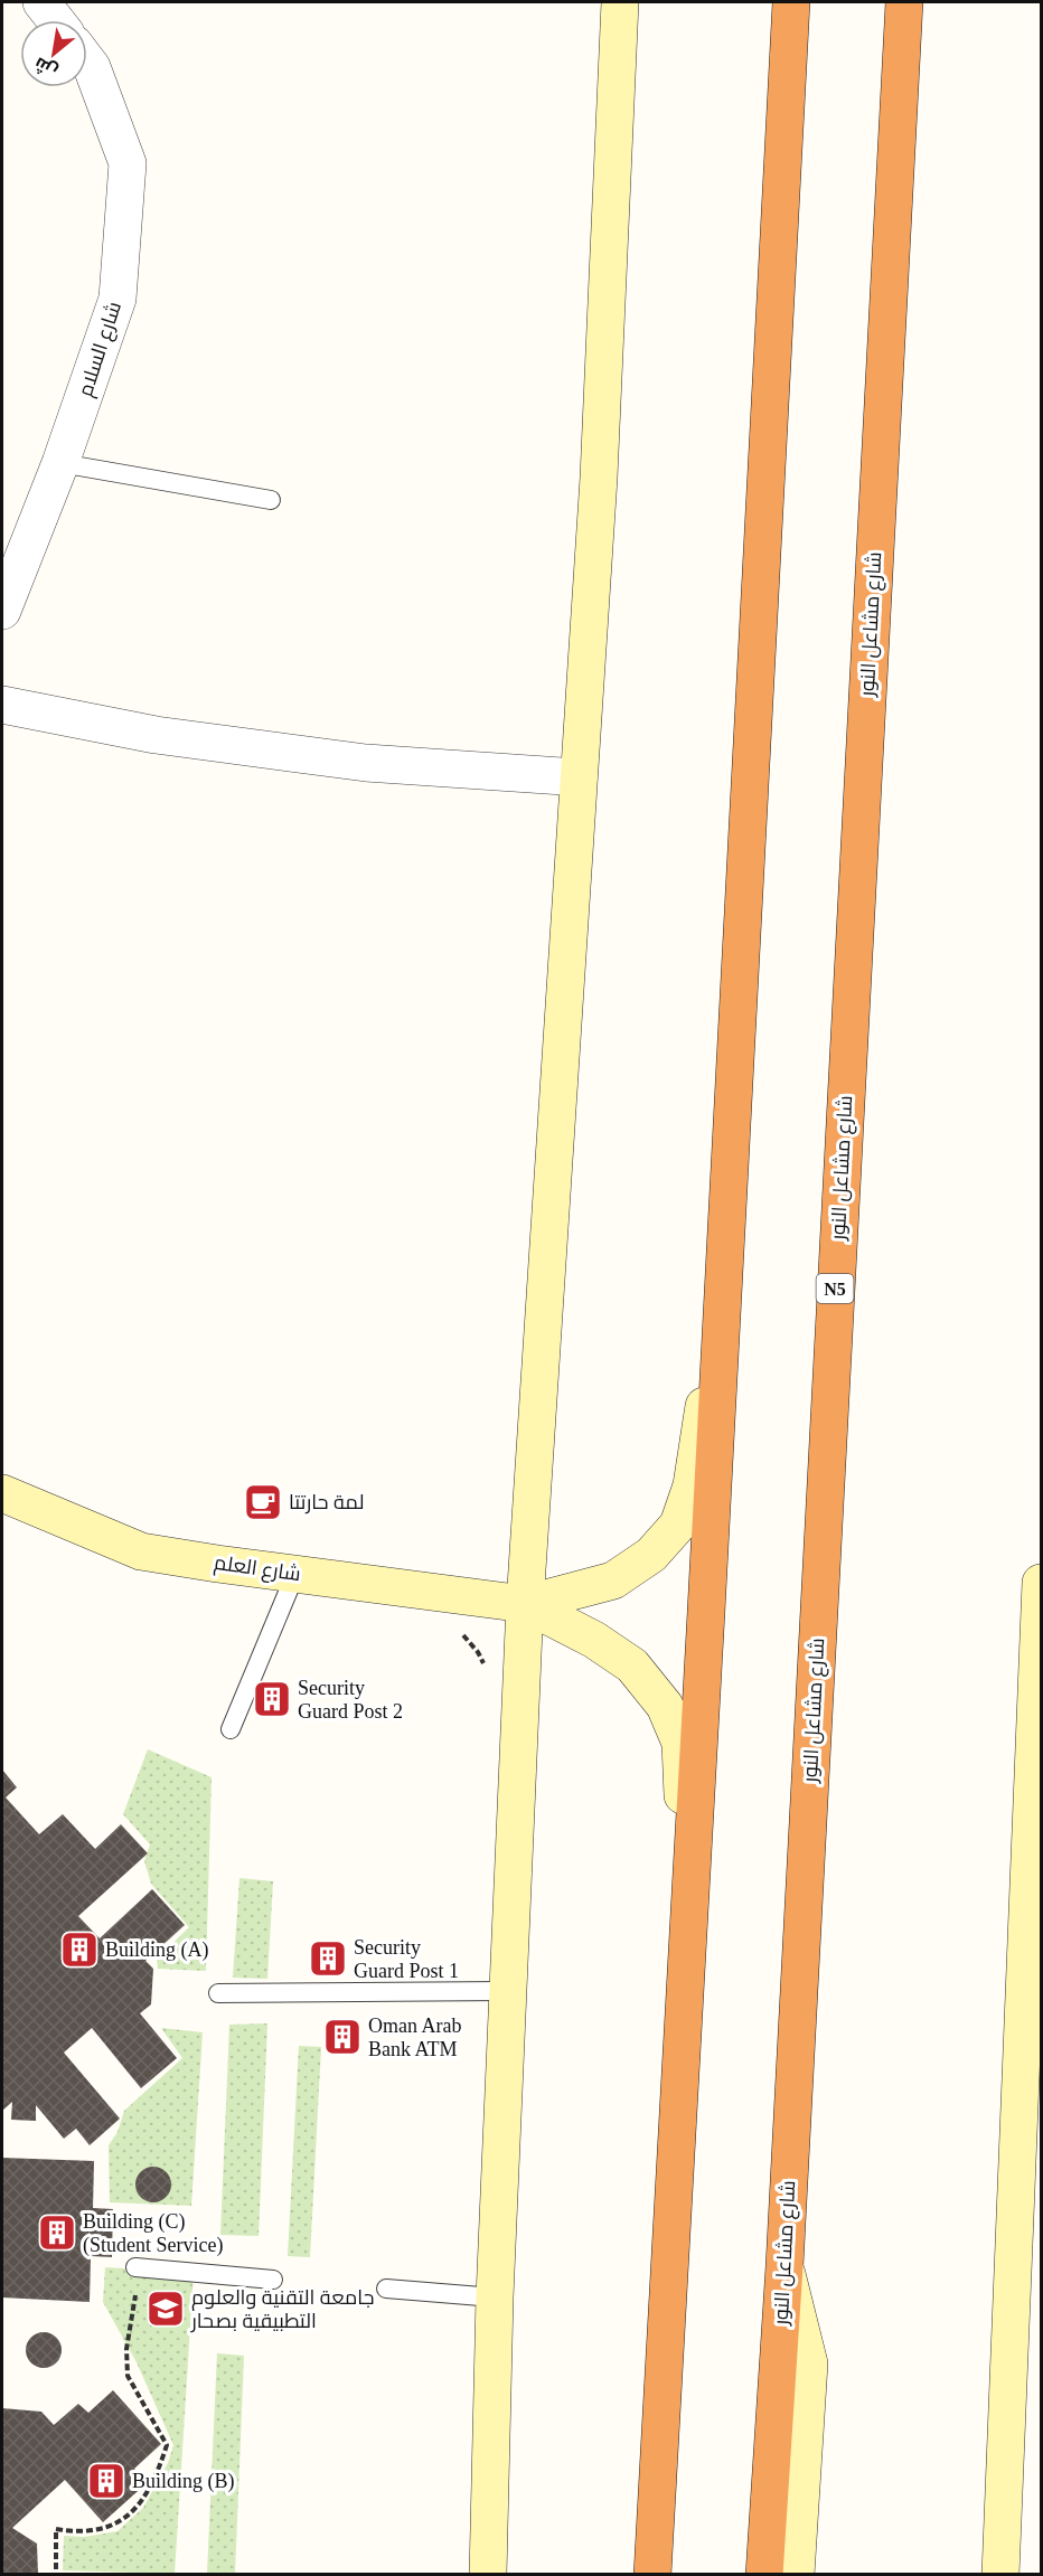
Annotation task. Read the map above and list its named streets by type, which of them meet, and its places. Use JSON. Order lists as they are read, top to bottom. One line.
{"streets":{"highway":["شارع مشاعل النور","N5"],"street":["شارع السلام","شارع العلم"]},"places":{"cafe":["لمة حارتتا"],"building":["Security Guard Post 2","Building (A)","Security Guard Post 1","Oman Arab Bank ATM","Building (C) (Student Service)","Building (B)"],"school or university":["جامعة التقنية والعلوم التطبيقية بصحار"]},"north":"bottom left"}
